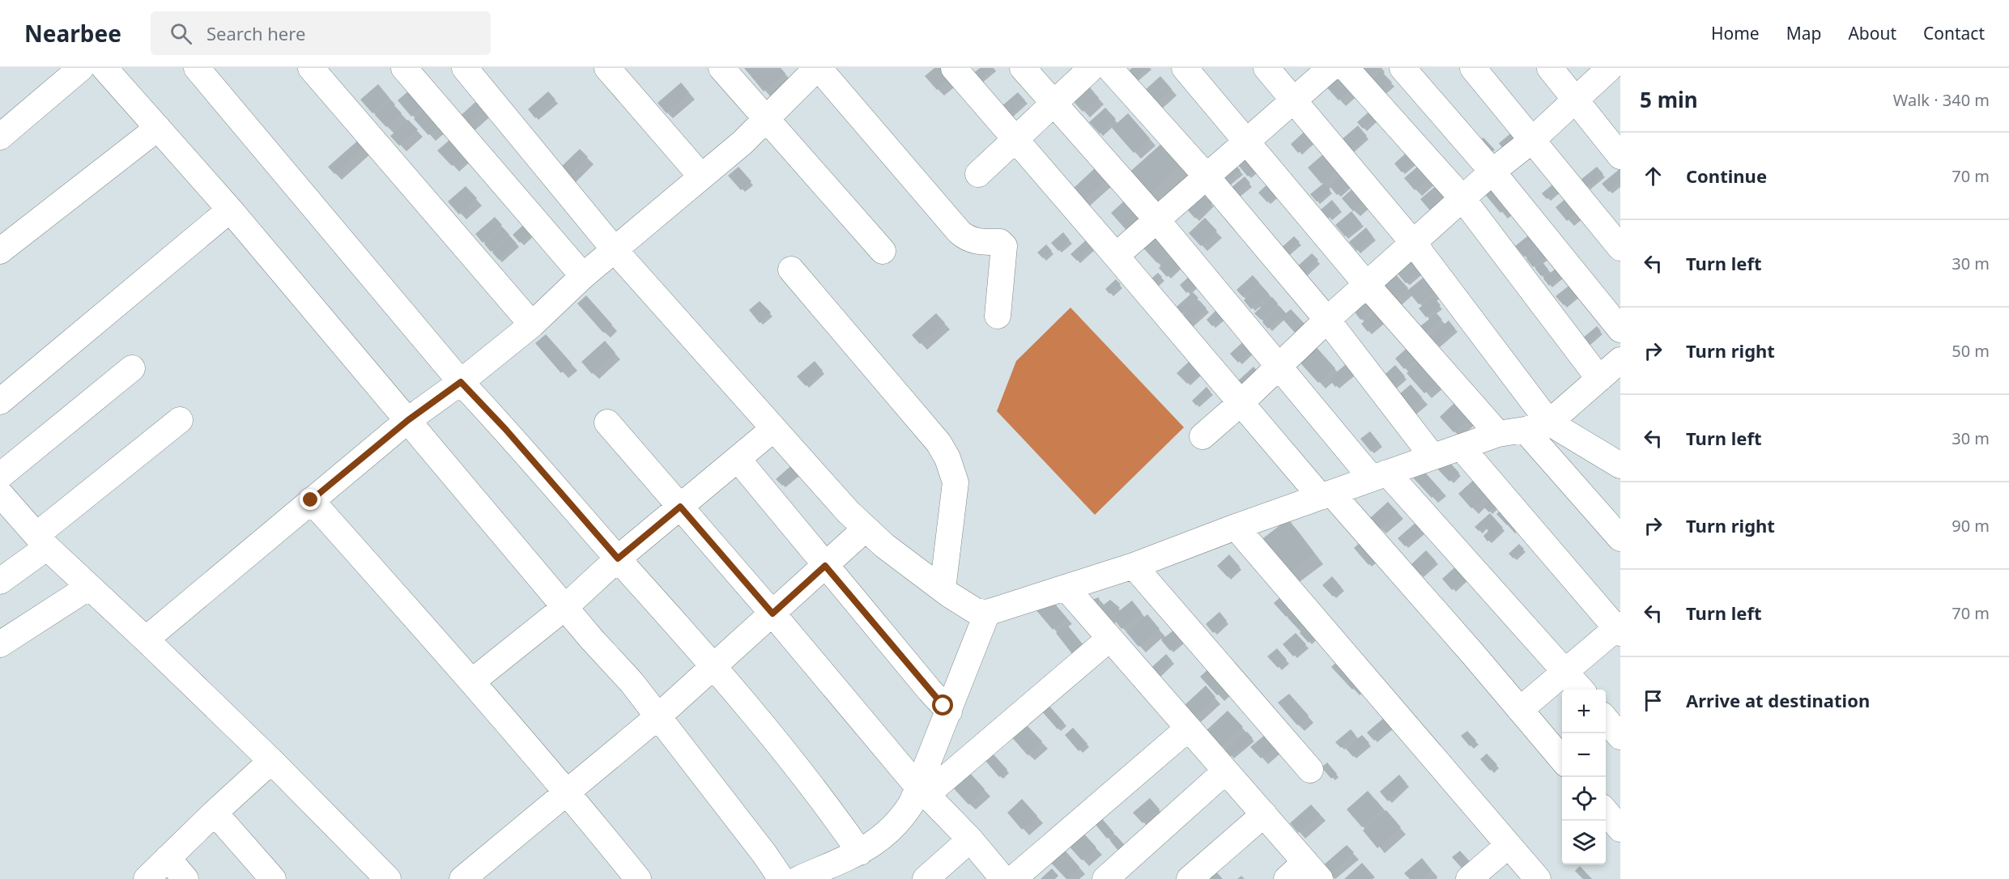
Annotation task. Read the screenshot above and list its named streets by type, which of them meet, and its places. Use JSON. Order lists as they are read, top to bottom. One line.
{"page":{"header":"Nearbee","search":"Search here","nav":["Home","Map","About","Contact"],"heading":["5 min","Walk · 340 m"],"list":[["Continue","70 m"],["Turn left","30 m"],["Turn right","50 m"],["Turn left","30 m"],["Turn right","90 m"],["Turn left","70 m"],"Arrive at destination"],"map_buttons":["+","−"]}}
